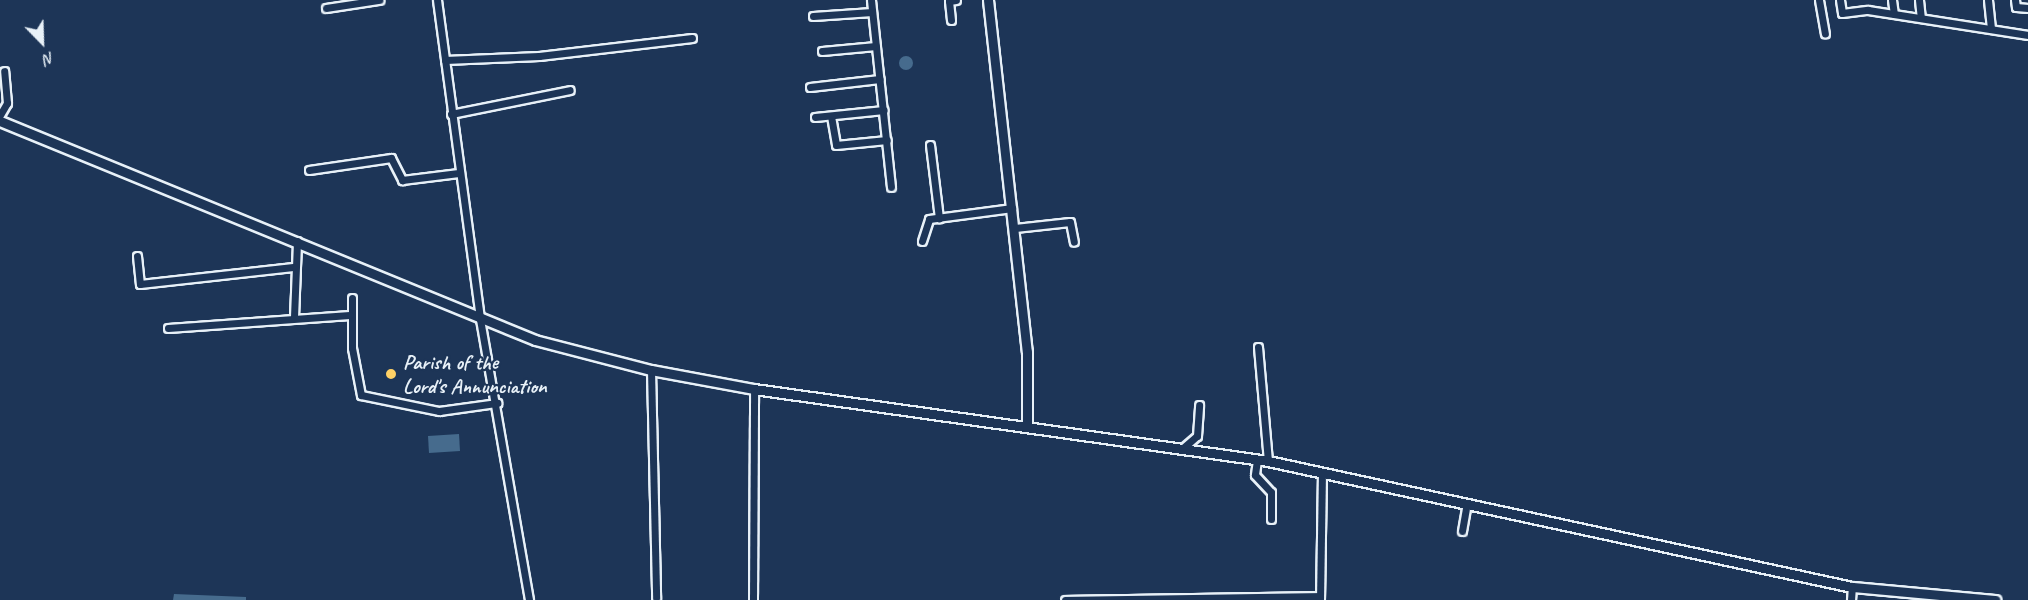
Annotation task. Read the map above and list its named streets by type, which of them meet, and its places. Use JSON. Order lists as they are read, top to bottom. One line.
{"places":["Parish of the Lord's Annunciation"],"north":"bottom right"}
